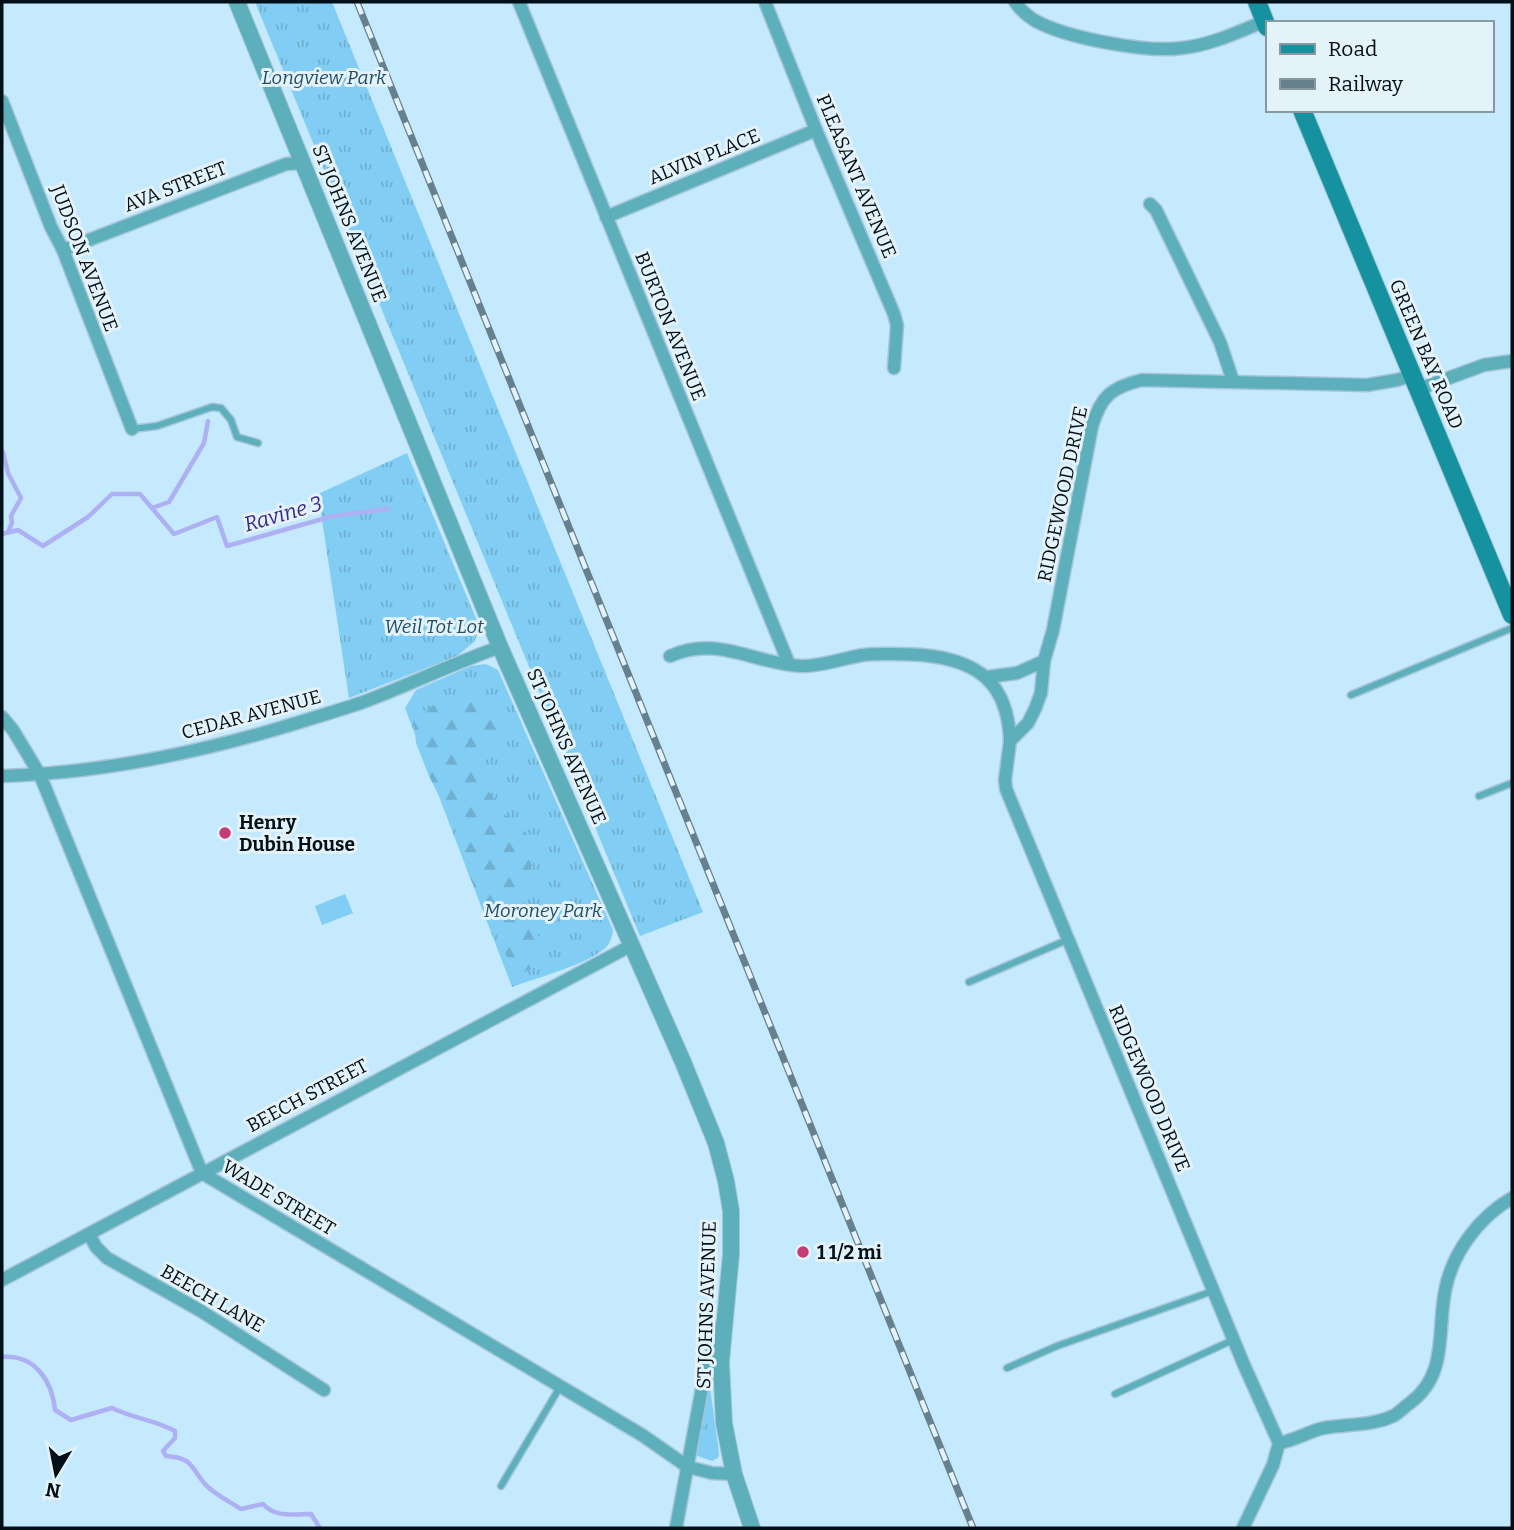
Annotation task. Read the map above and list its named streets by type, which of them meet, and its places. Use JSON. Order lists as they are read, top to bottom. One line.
{"streets":{"main road":["GREEN BAY ROAD"],"street":["ALVIN PLACE","PLEASANT AVENUE","AVA STREET","ST JOHNS AVENUE","JUDSON AVENUE","BURTON AVENUE","RIDGEWOOD DRIVE","CEDAR AVENUE","BEECH STREET","WADE STREET","BEECH LANE"]},"crossings":[["ALVIN PLACE","PLEASANT AVENUE"],["ALVIN PLACE","BURTON AVENUE"],["AVA STREET","ST JOHNS AVENUE"],["AVA STREET","JUDSON AVENUE"],["ST JOHNS AVENUE","CEDAR AVENUE"],["ST JOHNS AVENUE","BEECH STREET"],["ST JOHNS AVENUE","WADE STREET"],["GREEN BAY ROAD","RIDGEWOOD DRIVE"],["CEDAR AVENUE","WADE STREET"],["BEECH STREET","WADE STREET"],["BEECH STREET","BEECH LANE"]],"water":["Ravine 3"],"parks":["Longview Park","Weil Tot Lot","Moroney Park"],"places":["Henry Dubin House","1 1/2 mi"],"legend":["Road","Railway"],"north":"bottom"}
